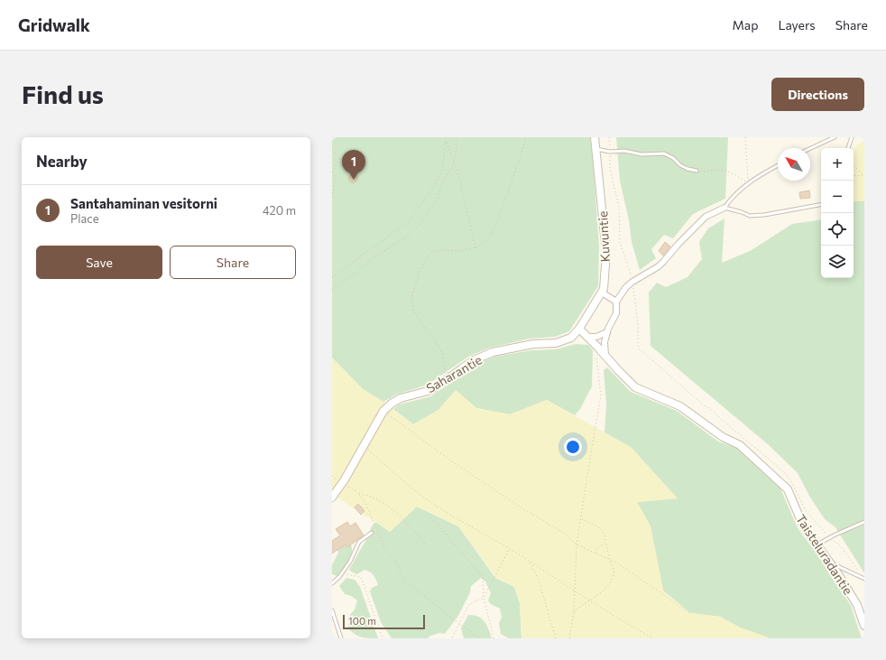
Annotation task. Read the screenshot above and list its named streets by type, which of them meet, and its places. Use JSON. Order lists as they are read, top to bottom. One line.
{"streets":{"street":["Kuvuntie","Saharantie","Taisteluradantie"]},"crossings":[["Kuvuntie","Saharantie"],["Kuvuntie","Taisteluradantie"],["Saharantie","Taisteluradantie"]],"scale_bar":"100 m","north":"top left","page":{"header":"Gridwalk","nav":["Map","Layers","Share"],"buttons":["Directions",["Save","Share"]],"title":"Find us","heading":"Nearby","map_buttons":["+","−"],"pins":"1","list":[{"mark":"1","name":"Santahaminan vesitorni","note":"Place","value":"420 m"}],"scale":"100 m"}}
